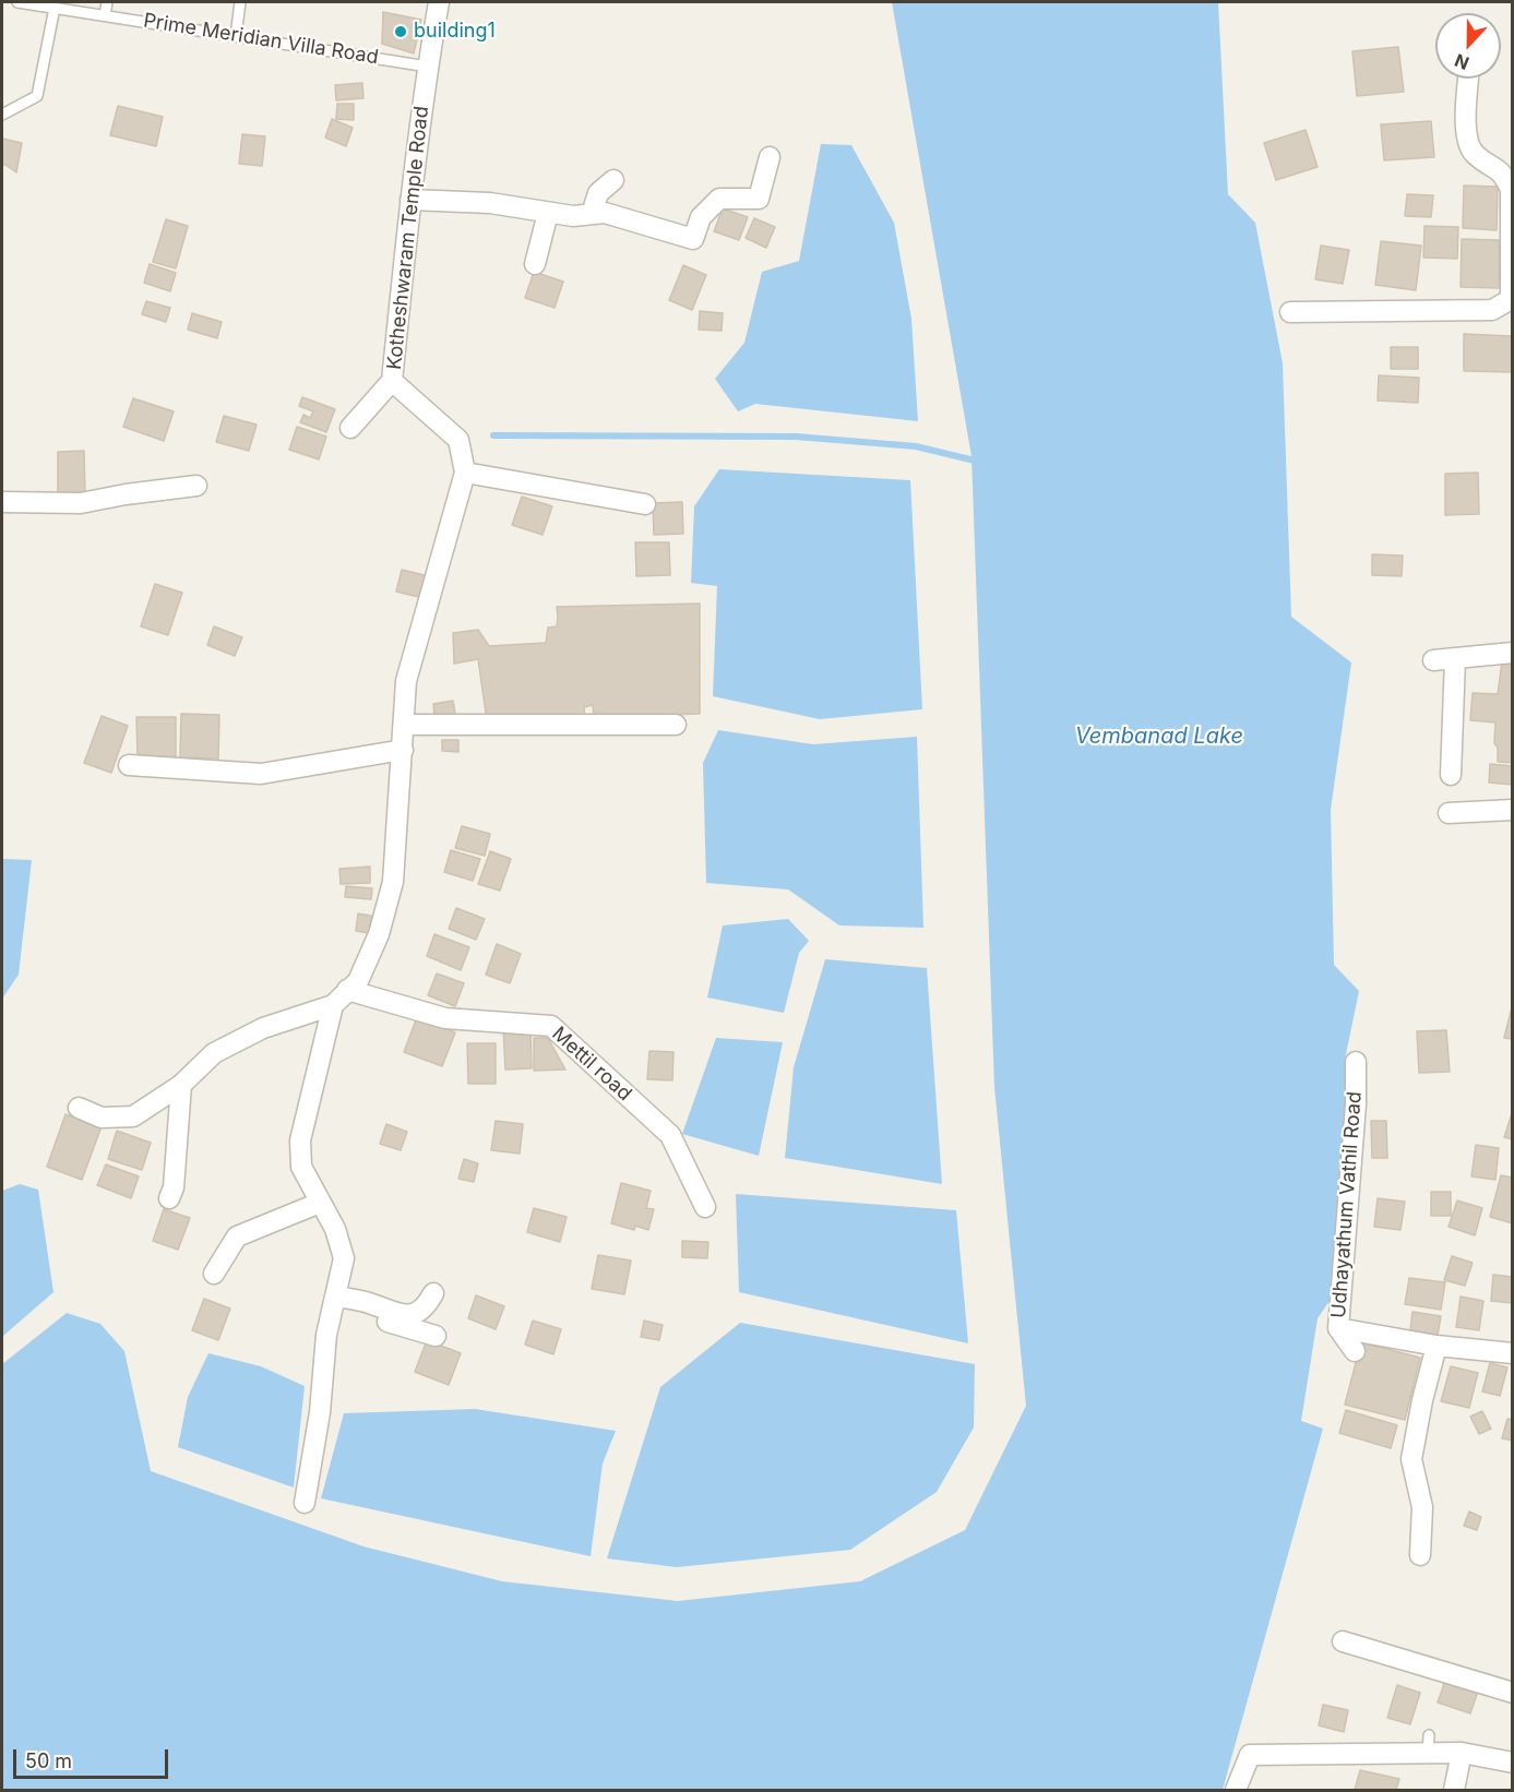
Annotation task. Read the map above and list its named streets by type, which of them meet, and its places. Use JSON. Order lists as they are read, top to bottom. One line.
{"streets":{"street":["Kotheshwaram Temple Road","Mettil road","Udhayathum Vathil Road"],"lane":["Prime Meridian Villa Road"]},"crossings":[["Prime Meridian Villa Road","Kotheshwaram Temple Road"],["Kotheshwaram Temple Road","Mettil road"]],"water":["Vembanad Lake"],"places":["building1"],"scale_bar":"50 m","north":"bottom"}
